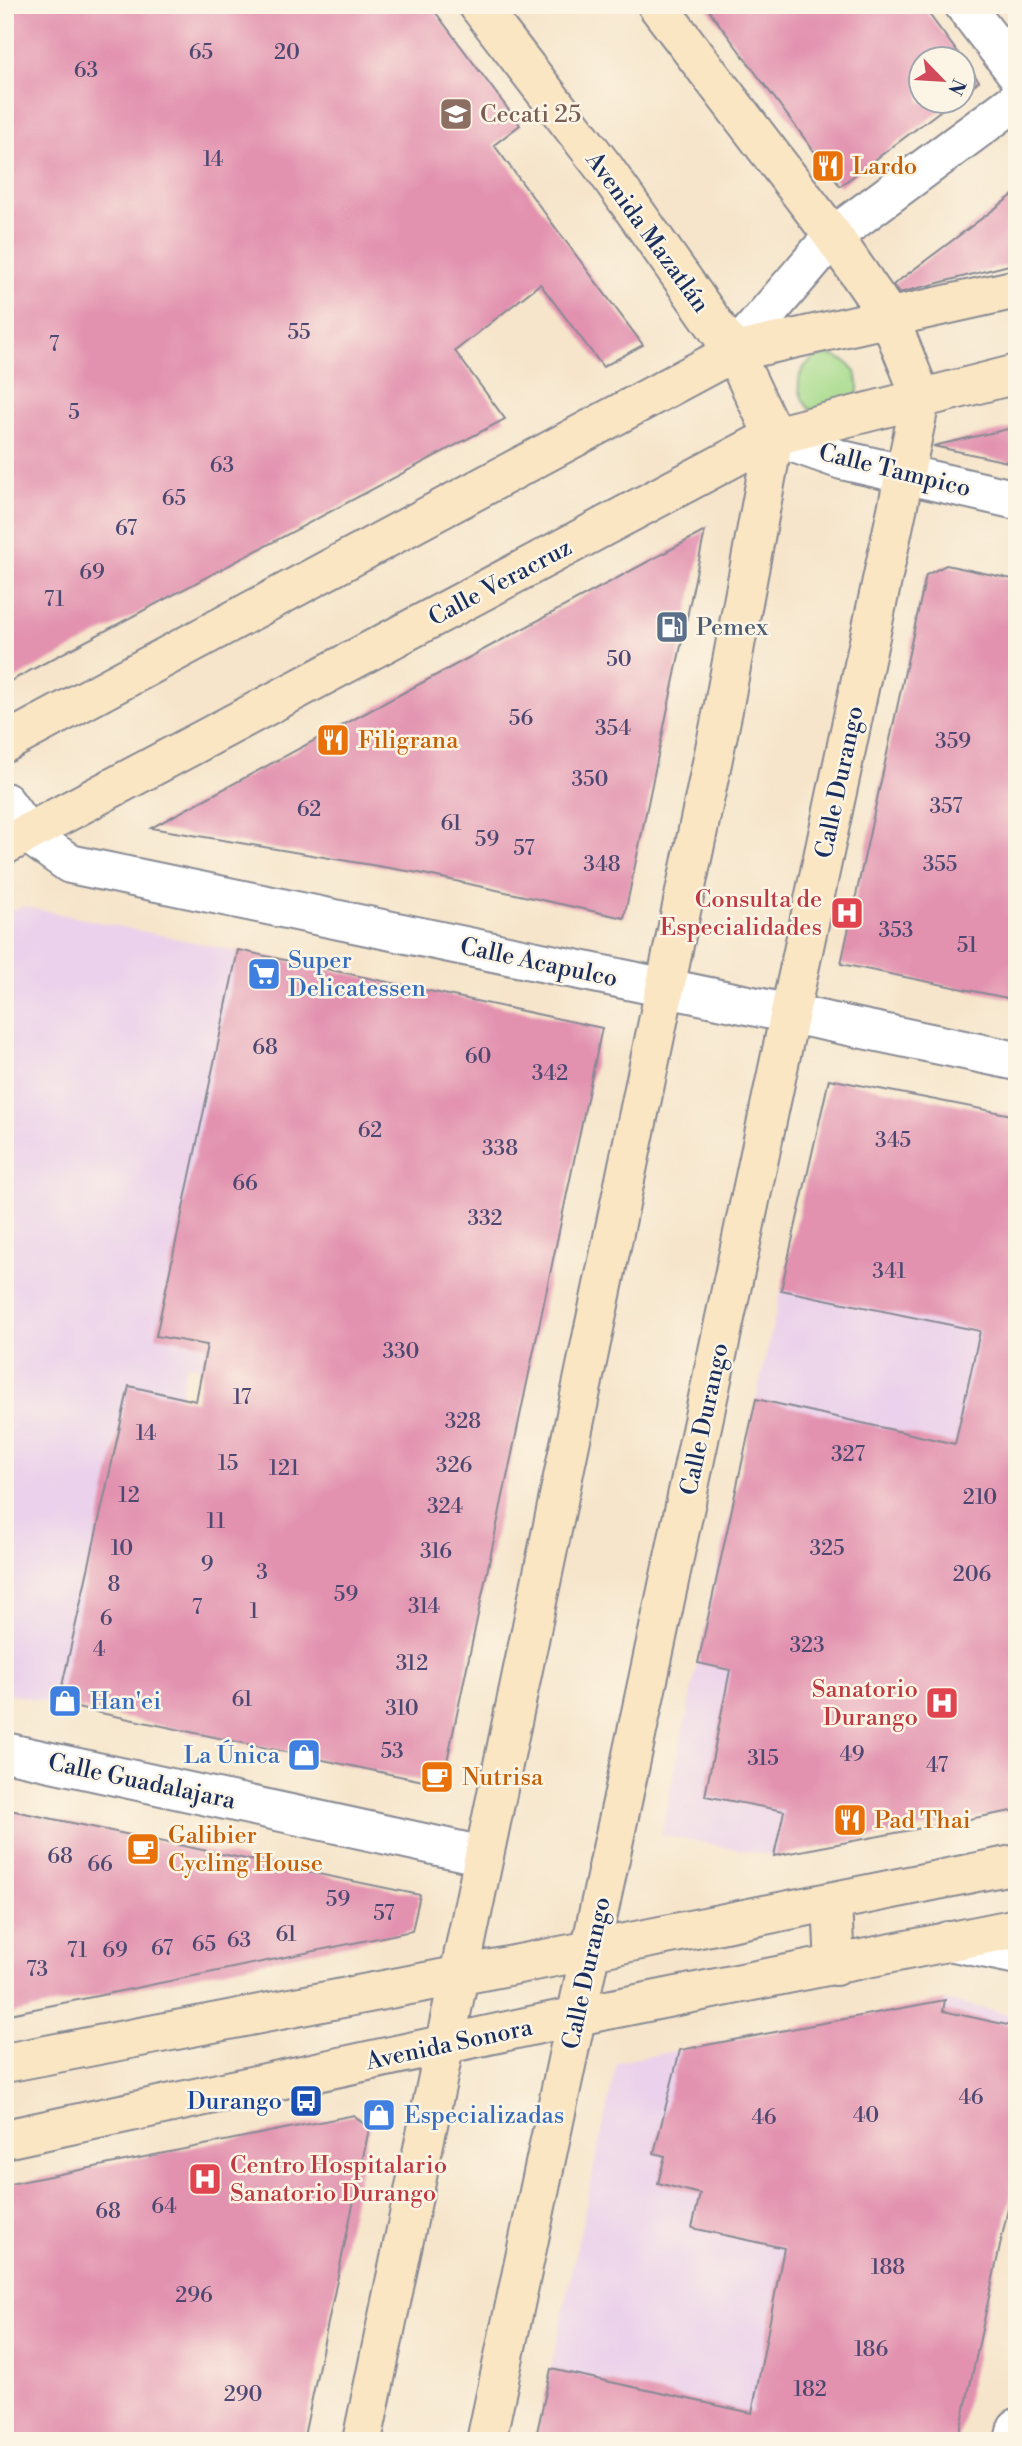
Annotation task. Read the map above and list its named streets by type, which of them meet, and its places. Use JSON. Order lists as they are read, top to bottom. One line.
{"streets":{"main road":["Avenida Mazatlán","Calle Veracruz","Calle Durango","Avenida Sonora"],"street":["Calle Tampico","Calle Acapulco","Calle Guadalajara"]},"crossings":[["Avenida Mazatlán","Calle Tampico"],["Avenida Mazatlán","Calle Veracruz"],["Calle Tampico","Calle Veracruz"],["Calle Tampico","Calle Durango"],["Calle Veracruz","Calle Durango"],["Calle Veracruz","Calle Acapulco"],["Calle Durango","Calle Acapulco"],["Calle Durango","Avenida Sonora"]],"places":{"school or university":["Cecati 25"],"restaurant":["Lardo","Filigrana","Pad Thai"],"fuel station":["Pemex"],"hospital":["Consulta de Especialidades","Sanatorio Durango","Centro Hospitalario Sanatorio Durango"],"supermarket":["Super Delicatessen"],"shop":["Han'ei","La Única","Especializadas"],"cafe":["Nutrisa","Galibier Cycling House"],"bus stop":["Durango"]},"house_numbers":["65","20","63","14","55","7","5","63","65","67","69","71","50","56","354","359","350","357","62","61","59","57","348","355","353","51","68","60","342","62","345","338","66","332","341","330","17","328","14","327","15","326","121","12","210","324","11","10","325","316","9","3","206","8","59","314","7","1","6","323","4","312","61","310","53","49","315","47","68","66","59","57","61","63","65","67","71","69","73","46","40","46","64","68","188","296","186","182","290"],"north":"bottom right"}
